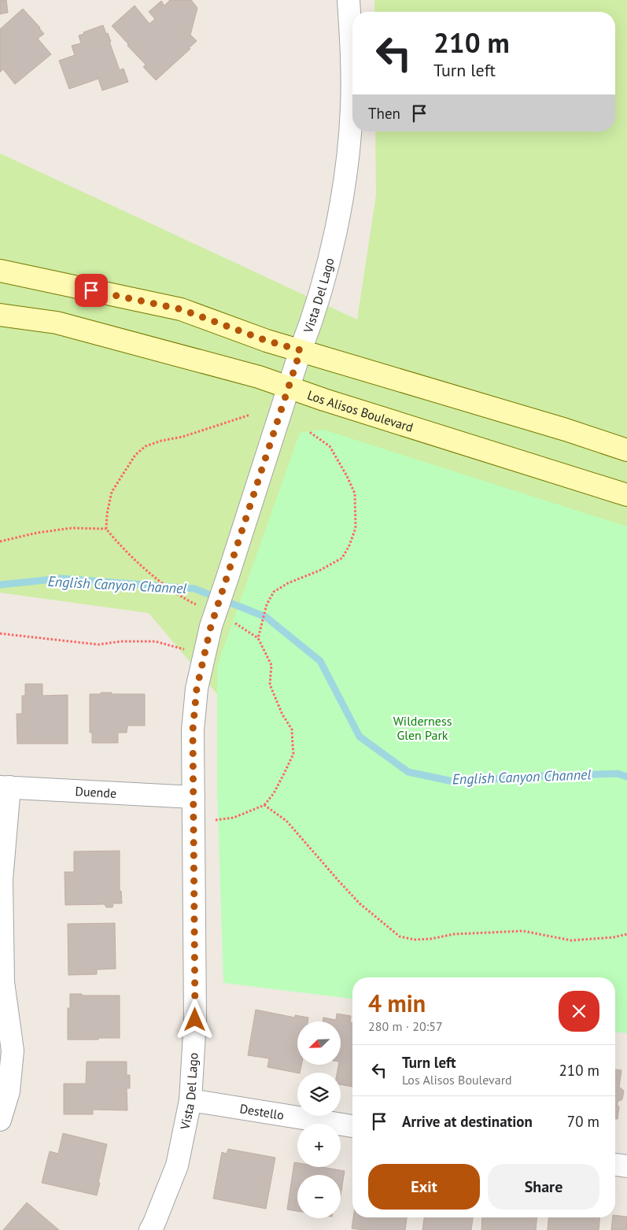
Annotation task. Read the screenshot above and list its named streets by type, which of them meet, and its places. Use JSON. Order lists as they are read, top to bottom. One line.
{"streets":{"main road":["Los Alisos Boulevard"],"street":["Vista Del Lago","Duende","Destello"]},"crossings":[["Vista Del Lago","Los Alisos Boulevard"],["Vista Del Lago","Duende"],["Vista Del Lago","Destello"]],"water":["English Canyon Channel"],"parks":["Wilderness Glen Park"],"north":"bottom left","page":{"turn":["210 m","Turn left"],"then":"Then","heading":["4 min","280 m · 20:57"],"map_buttons":["+","−"],"list":[{"name":"Turn left","note":"Los Alisos Boulevard","value":"210 m"},{"name":"Arrive at destination","value":"70 m"}],"buttons":["Exit","Share"]}}
